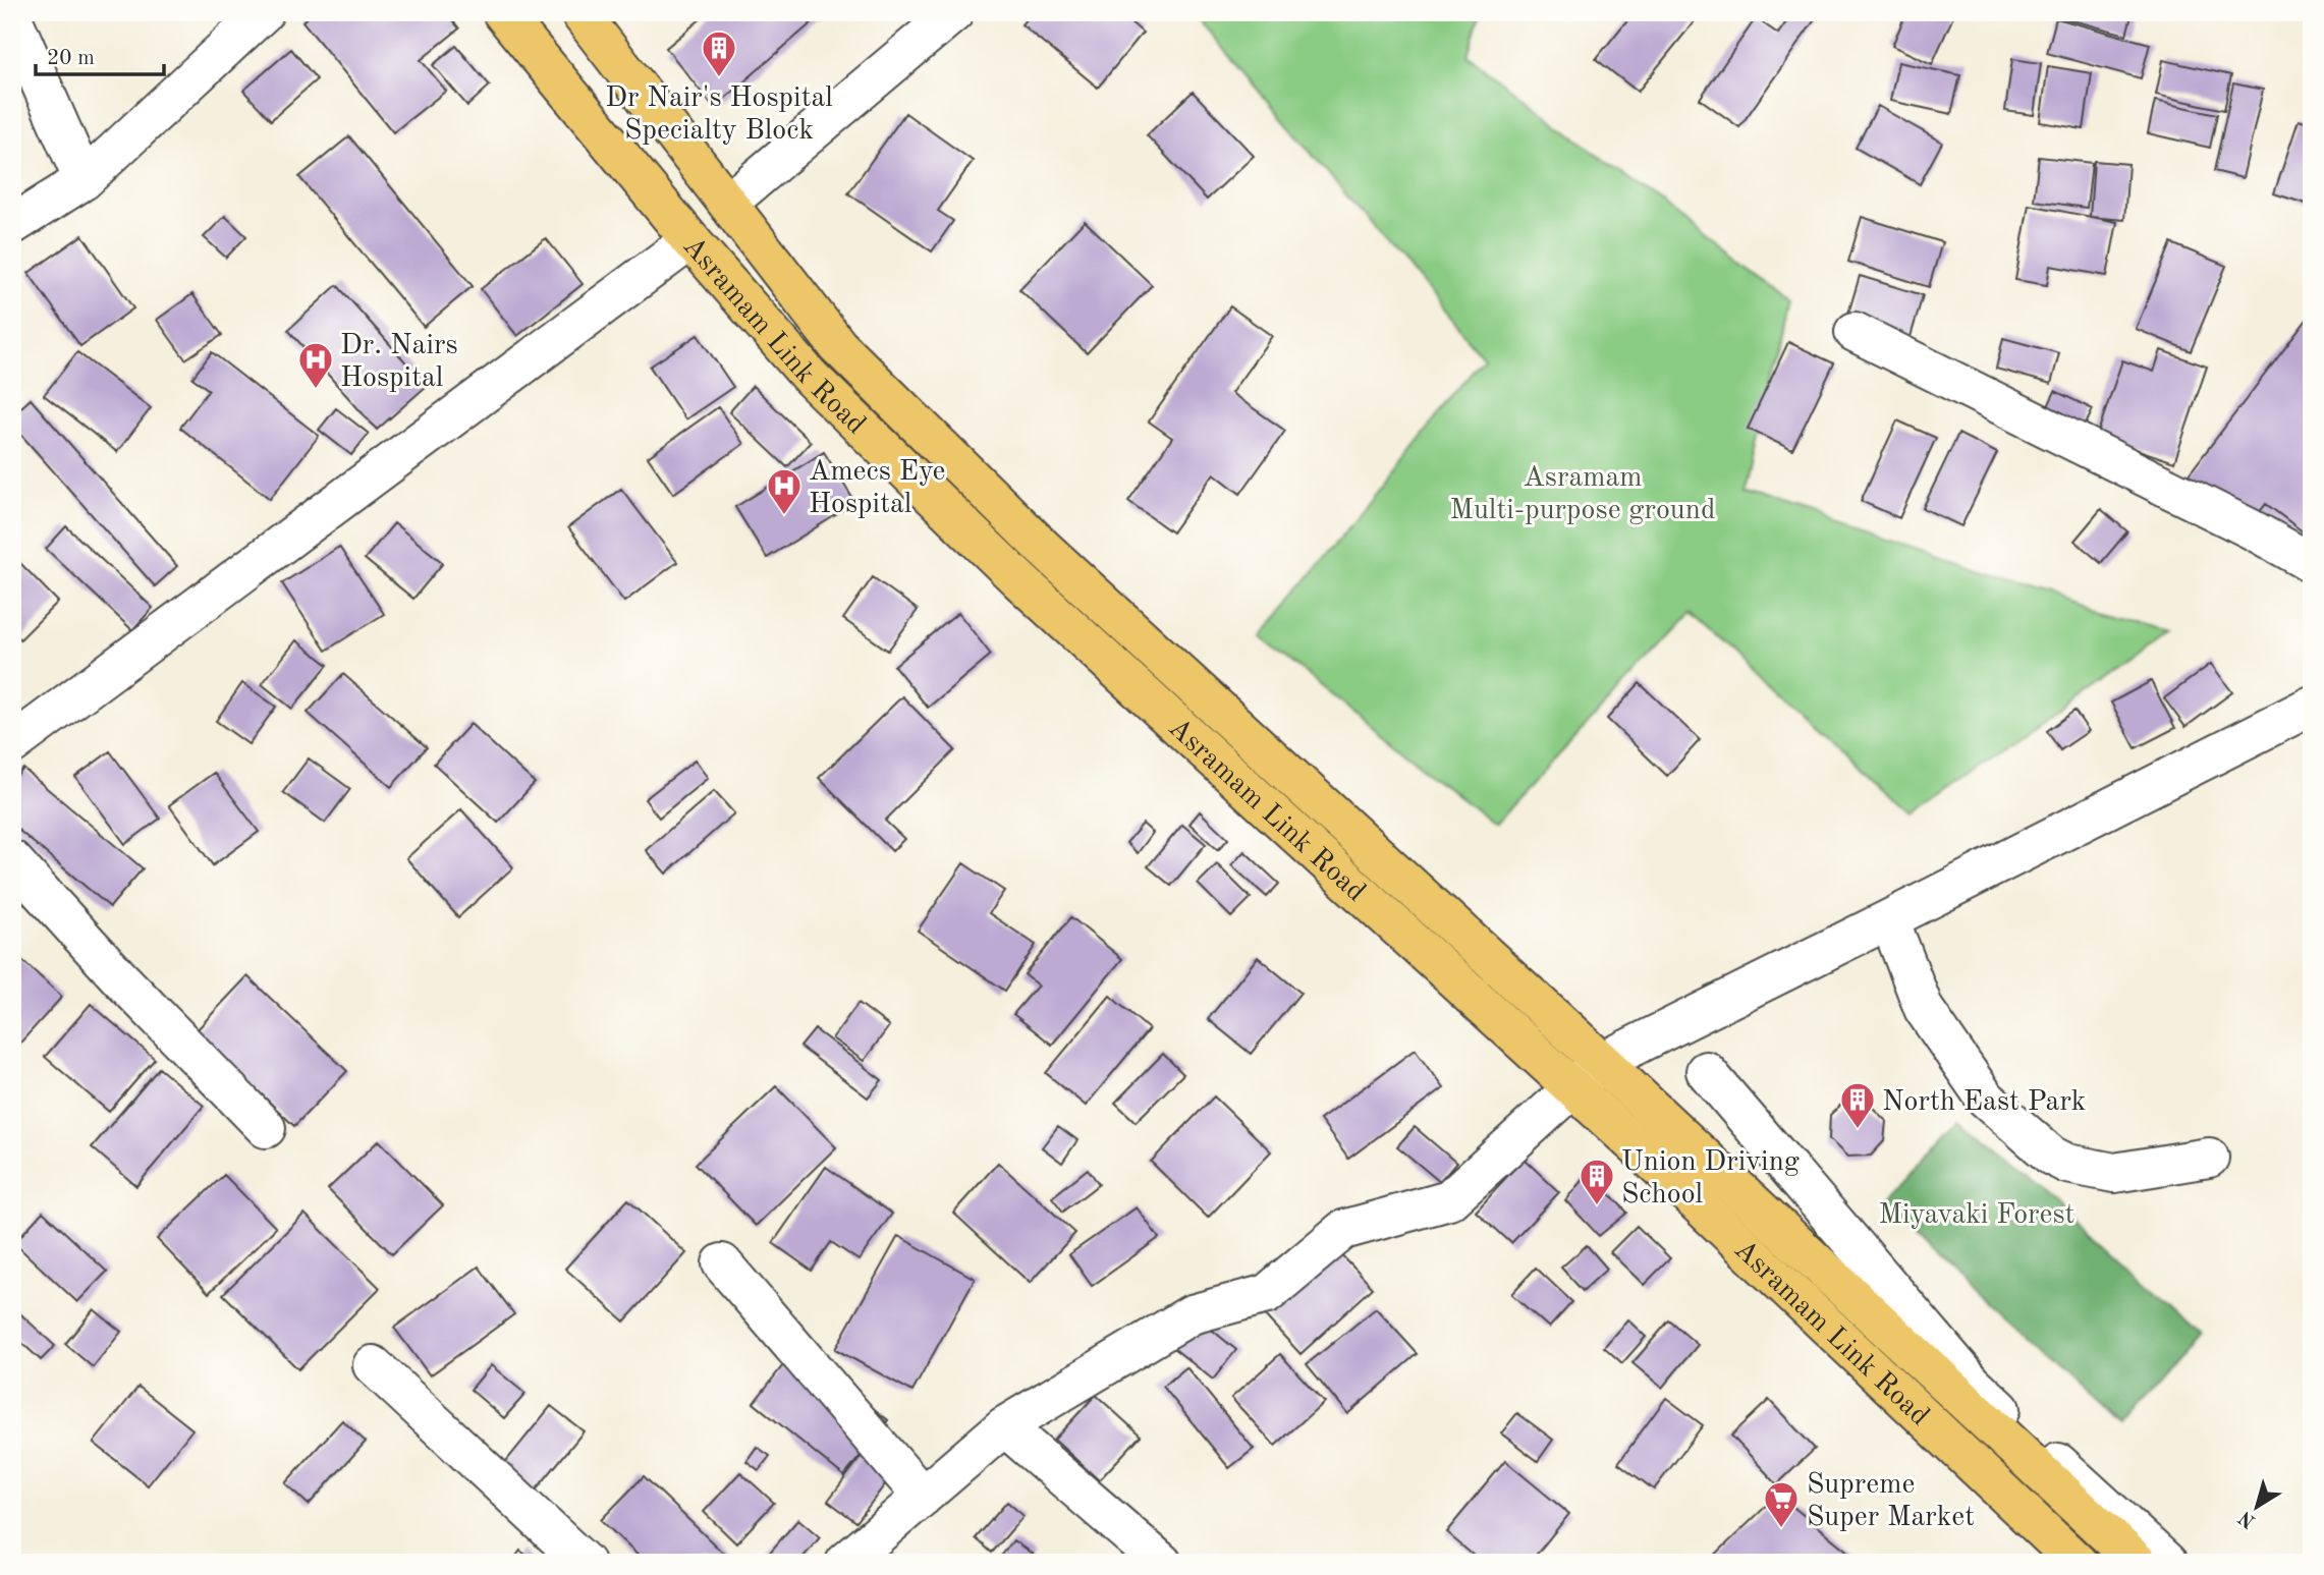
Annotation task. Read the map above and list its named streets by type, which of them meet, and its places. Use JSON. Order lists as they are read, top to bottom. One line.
{"streets":{"main road":["Asramam Link Road"]},"parks":["Asramam Multi-purpose ground","Miyavaki Forest"],"places":{"building":["Dr Nair's Hospital Specialty Block","North East Park","Union Driving School"],"hospital":["Dr. Nairs Hospital","Amecs Eye Hospital"],"supermarket":["Supreme Super Market"]},"scale_bar":"20 m","north":"bottom left"}
